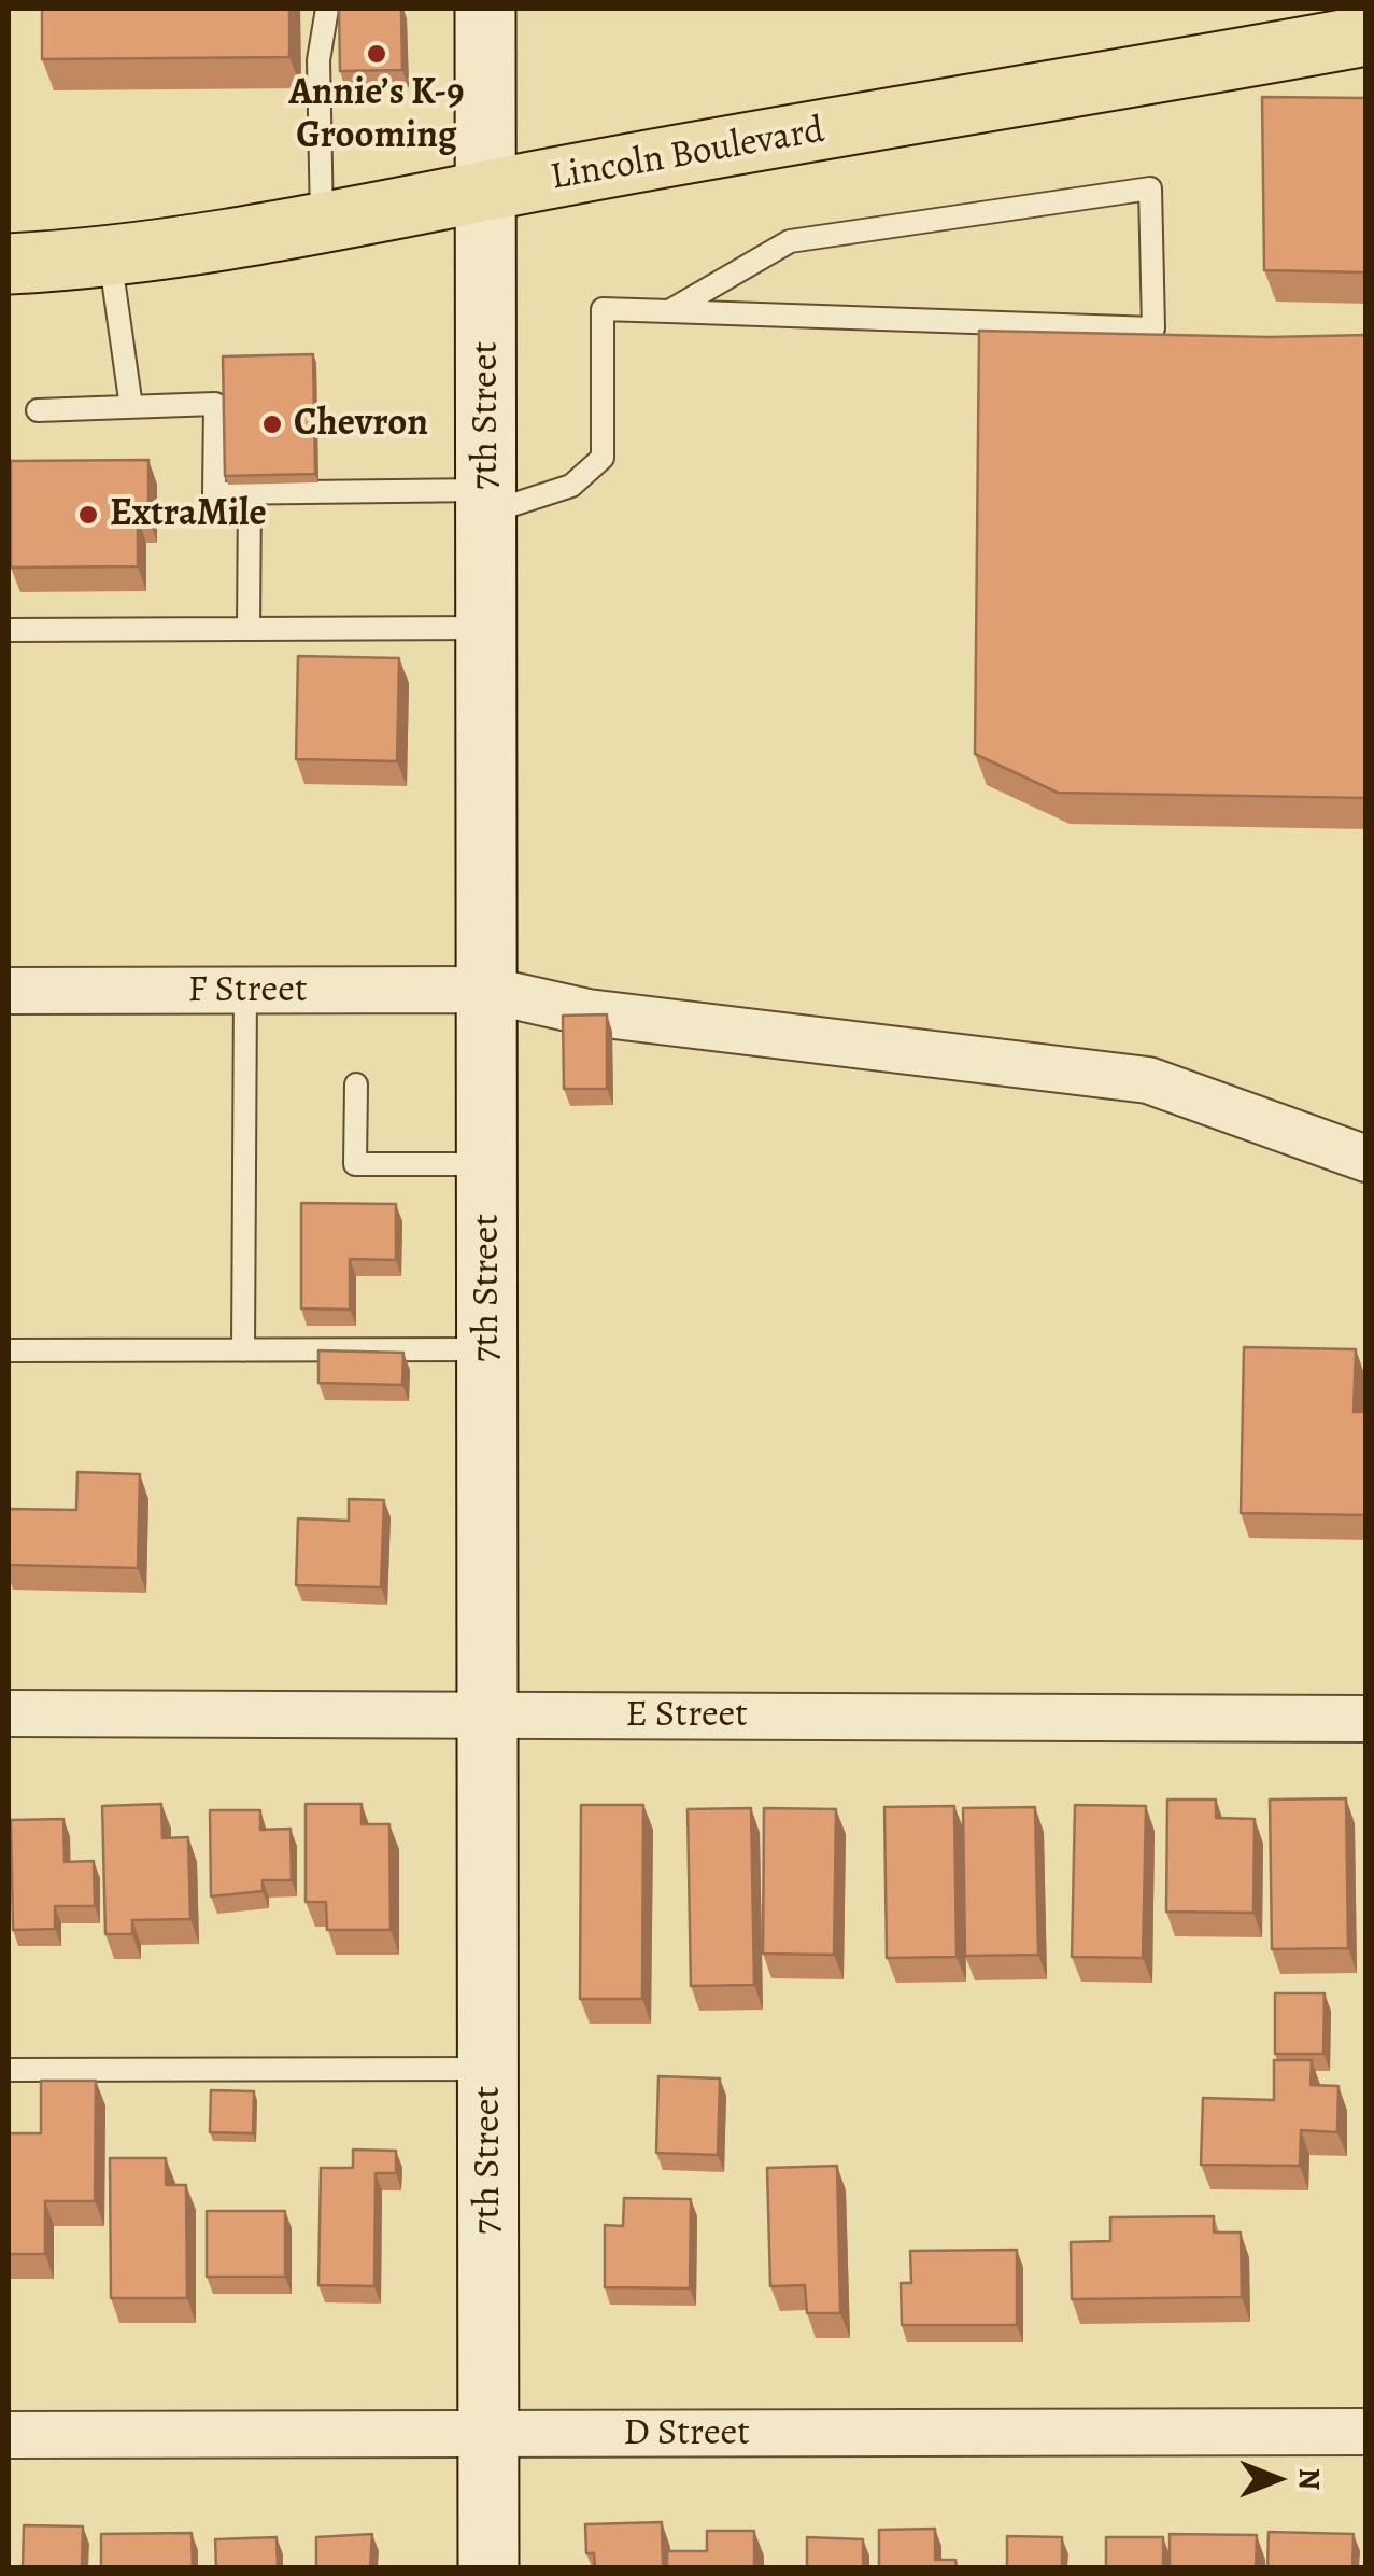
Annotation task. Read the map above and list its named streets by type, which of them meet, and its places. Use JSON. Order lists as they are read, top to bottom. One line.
{"streets":{"main road":["Lincoln Boulevard"],"street":["7th Street","F Street","E Street","D Street"]},"crossings":[["Lincoln Boulevard","7th Street"],["7th Street","F Street"],["7th Street","E Street"],["7th Street","D Street"]],"places":["Annie’s K-9 Grooming","Chevron","ExtraMile"],"north":"right"}
